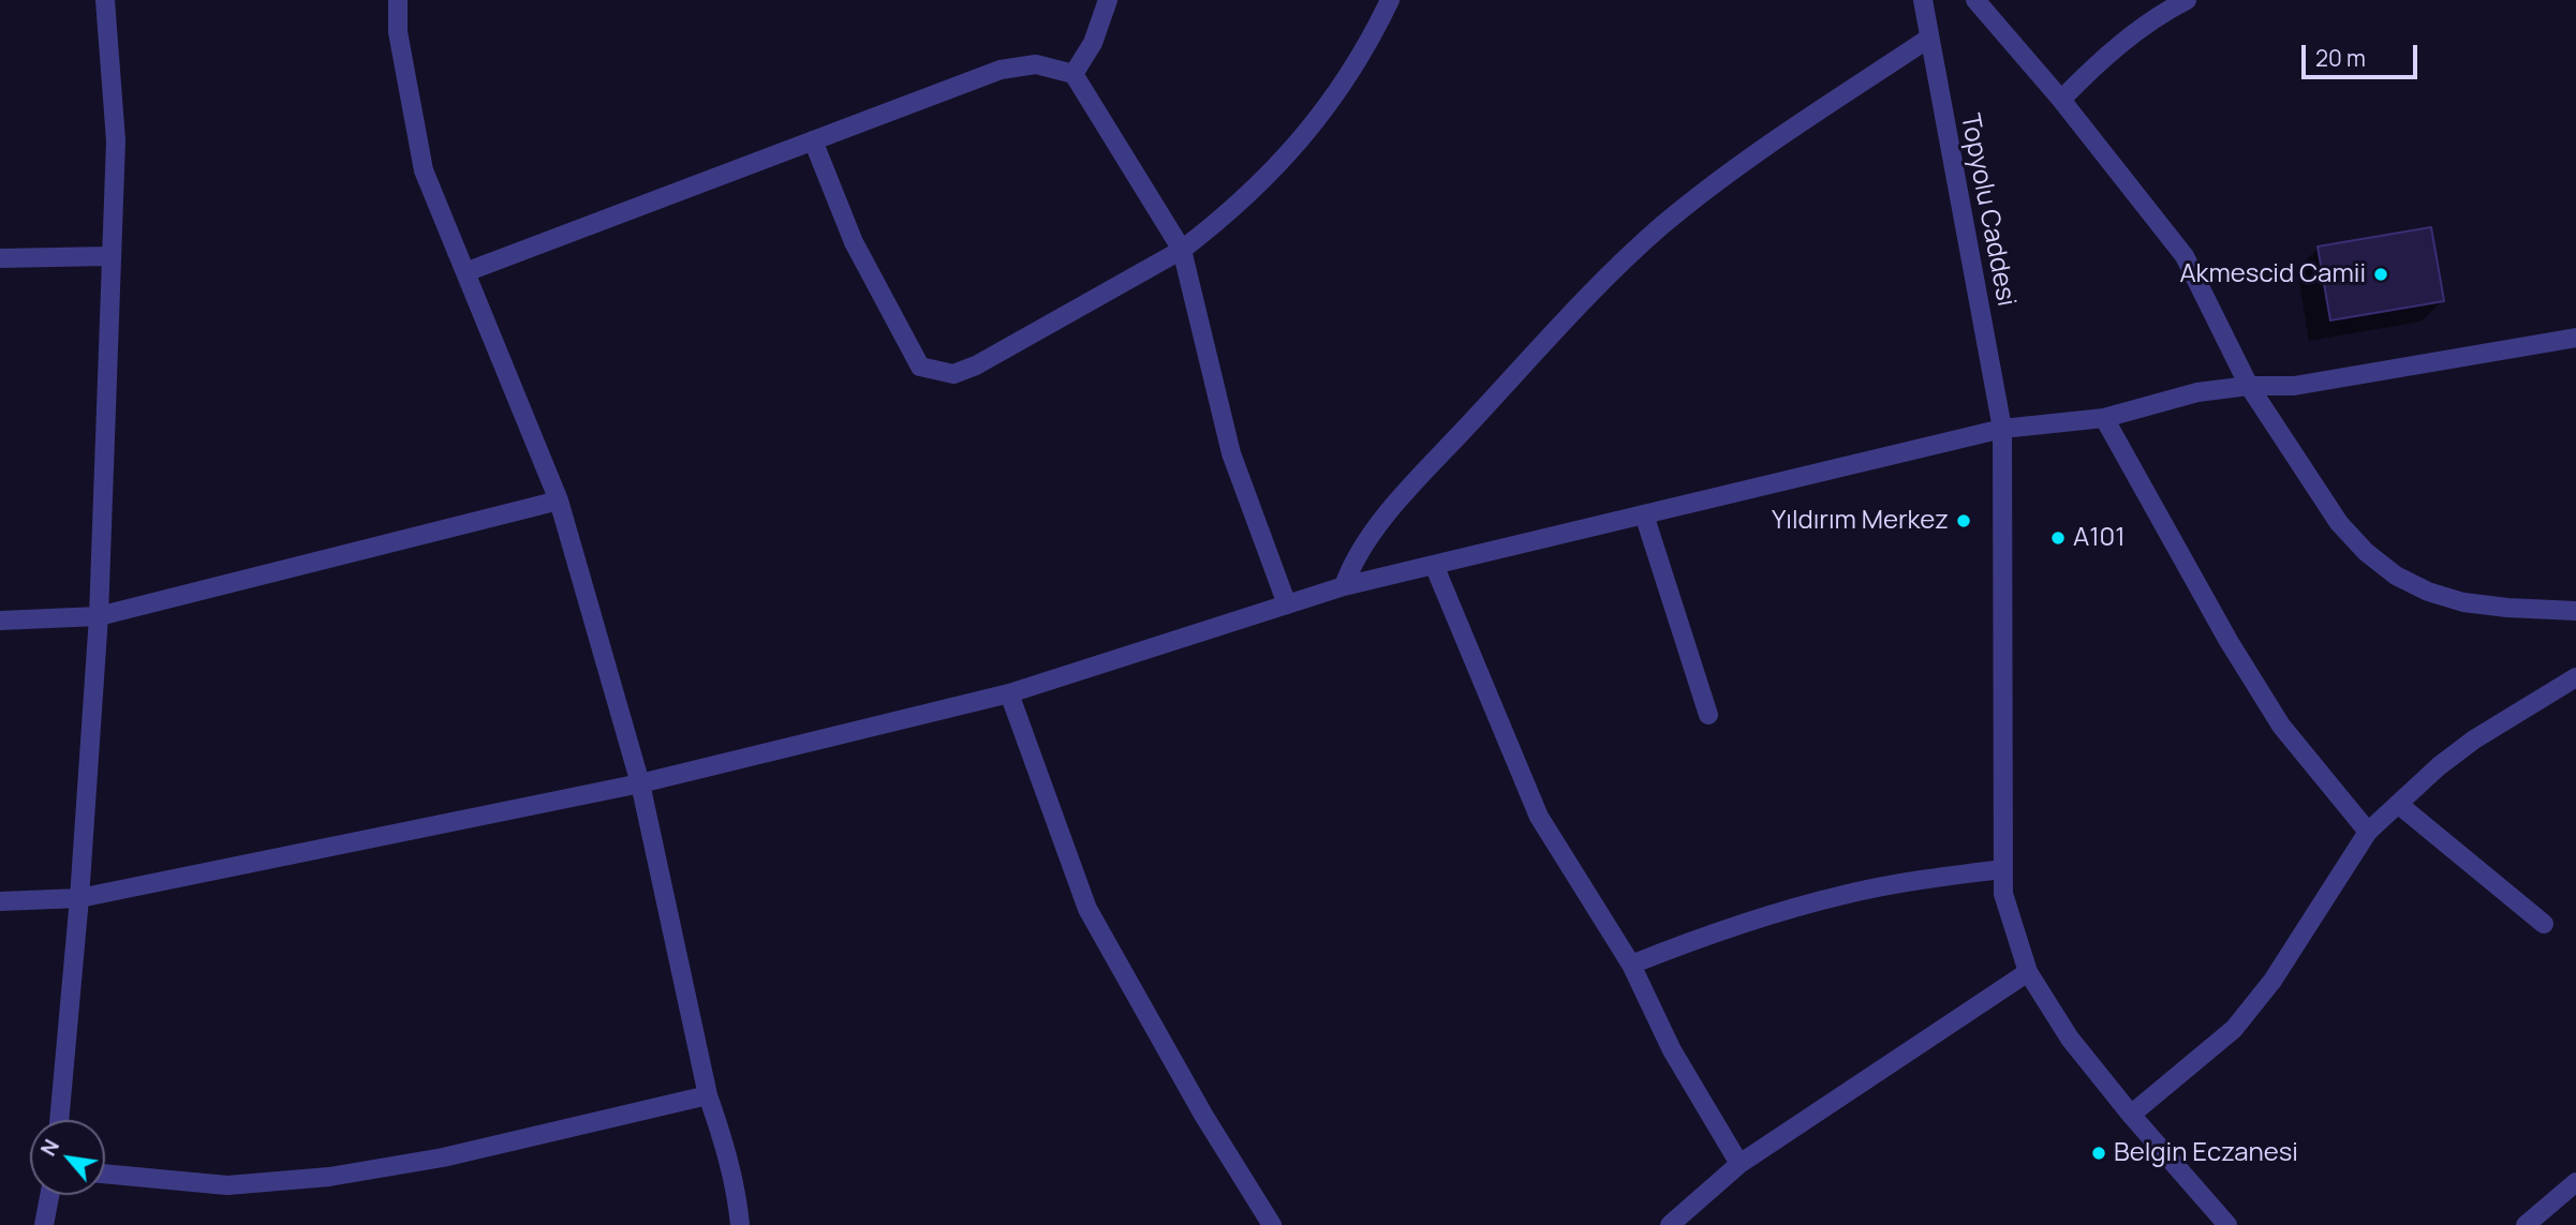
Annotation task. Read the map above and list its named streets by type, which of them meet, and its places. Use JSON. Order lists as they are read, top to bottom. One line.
{"streets":{"street":["Topyolu Caddesi"]},"places":["Akmescid Camii","Yıldırım Merkez","A101","Belgin Eczanesi"],"scale_bar":"20 m","north":"top left"}
